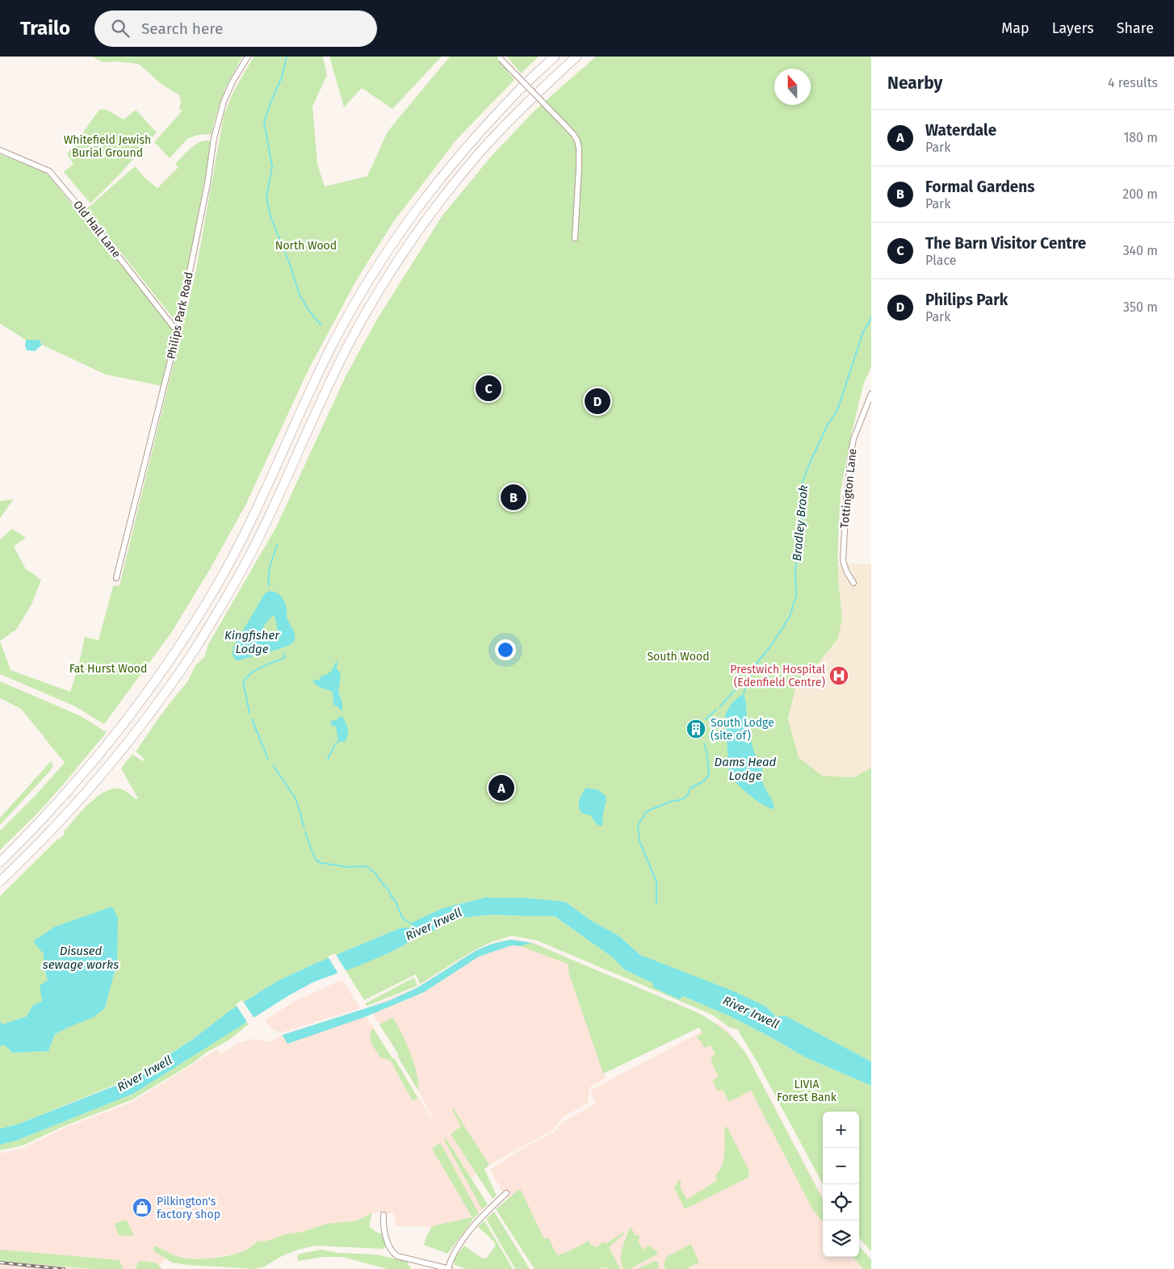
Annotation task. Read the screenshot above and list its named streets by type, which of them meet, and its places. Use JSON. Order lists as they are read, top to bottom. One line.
{"streets":{"street":["Old Hall Lane","Philips Park Road","Tottington Lane"]},"crossings":[["Old Hall Lane","Philips Park Road"]],"water":["Bradley Brook","Kingfisher Lodge","Dams Head Lodge","River Irwell","Disused sewage works"],"parks":["Whitefield Jewish Burial Ground","North Wood","South Wood","Fat Hurst Wood","LIVIA Forest Bank"],"places":{"hospital":["Prestwich Hospital (Edenfield Centre)"],"building":["South Lodge (site of)"],"shop":["Pilkington's factory shop"]},"north":"top","page":{"header":"Trailo","search":"Search here","nav":["Map","Layers","Share"],"heading":["Nearby","4 results"],"list":[{"mark":"A","name":"Waterdale","note":"Park","value":"180 m"},{"mark":"B","name":"Formal Gardens","note":"Park","value":"200 m"},{"mark":"C","name":"The Barn Visitor Centre","note":"Place","value":"340 m"},{"mark":"D","name":"Philips Park","note":"Park","value":"350 m"}],"pins":["C","D","B","A"],"map_buttons":["+","−"]}}
